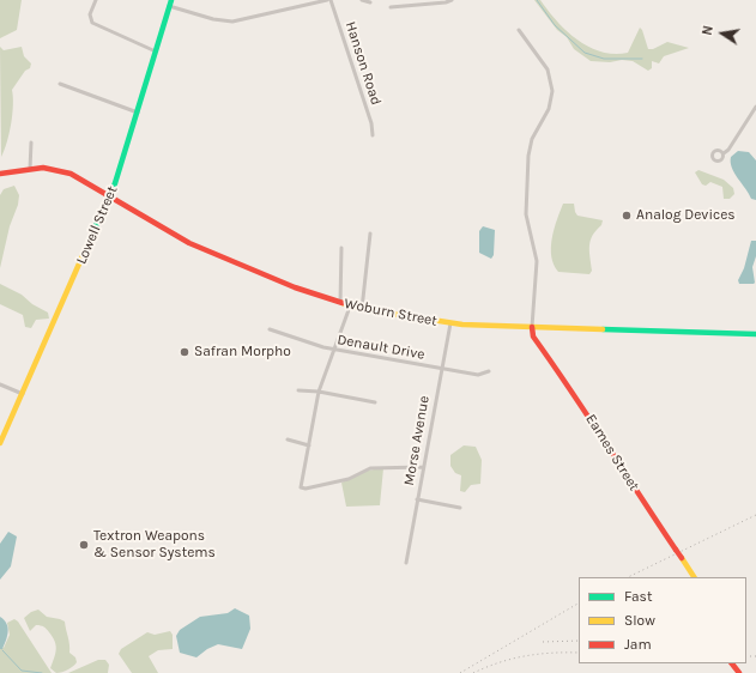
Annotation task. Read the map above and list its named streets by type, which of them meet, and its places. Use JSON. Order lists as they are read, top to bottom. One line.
{"streets":{"main road":["Lowell Street","Woburn Street","Eames Street"],"street":["Hanson Road","Denault Drive","Morse Avenue"]},"crossings":[["Lowell Street","Woburn Street"],["Woburn Street","Morse Avenue"],["Woburn Street","Eames Street"],["Denault Drive","Morse Avenue"]],"places":["Analog Devices","Safran Morpho","Textron Weapons & Sensor Systems"],"legend":["Fast","Slow","Jam"],"north":"left"}
